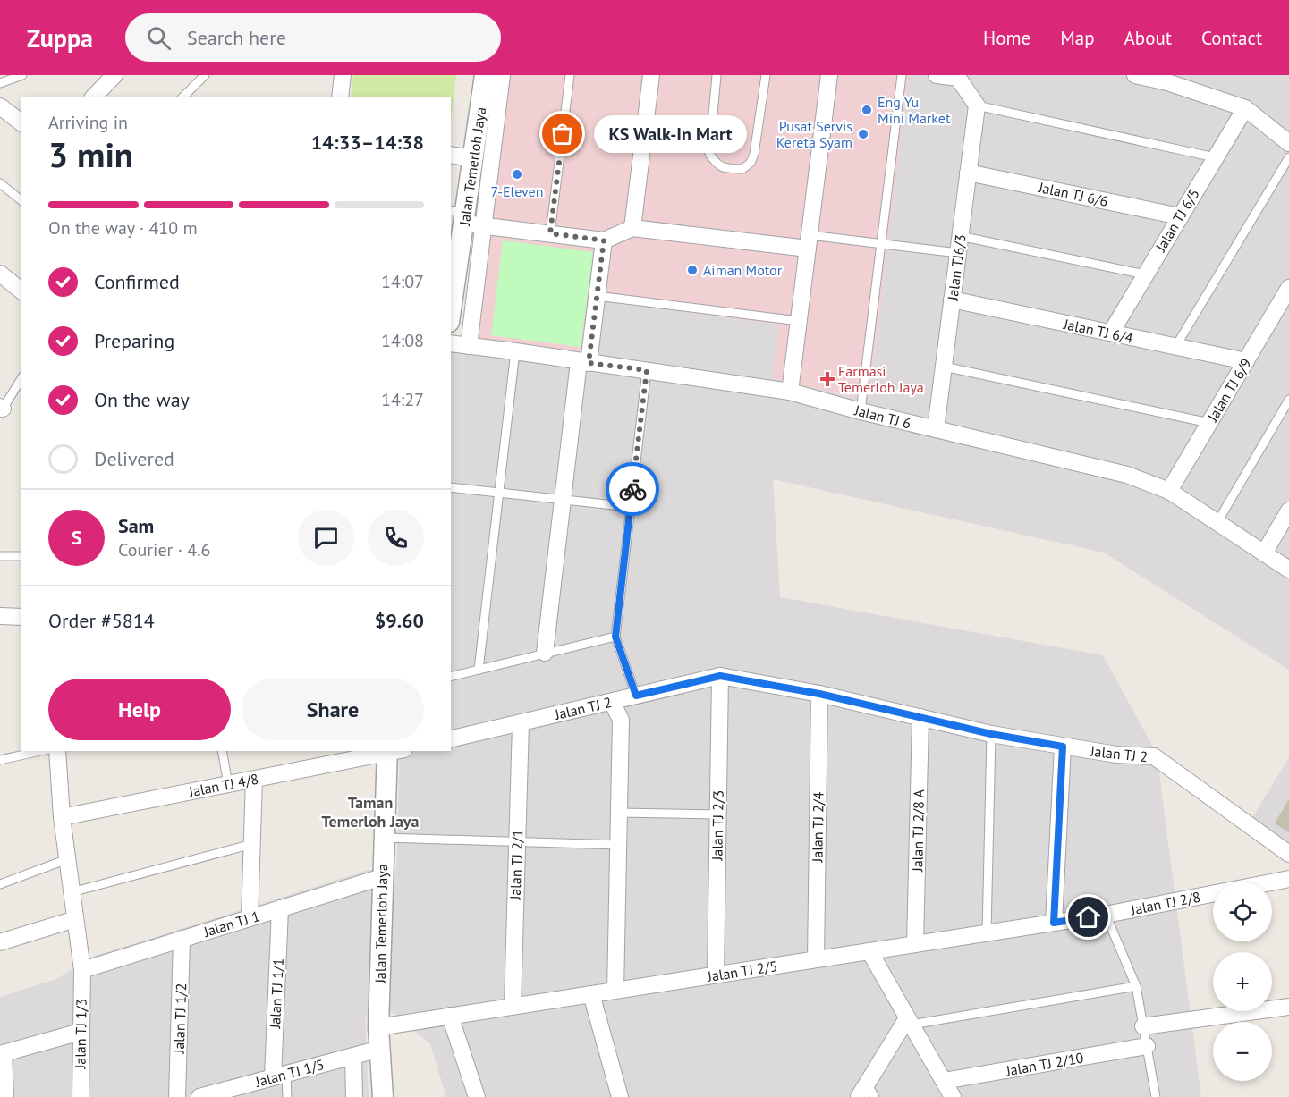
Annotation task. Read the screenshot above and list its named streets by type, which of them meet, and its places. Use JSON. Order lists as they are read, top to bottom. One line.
{"streets":{"street":["Jalan Temerloh Jaya","Jalan TJ 6/6","Jalan TJ 6/5","Jalan TJ6/3","Jalan TJ 6/4","Jalan TJ 6/9","Jalan TJ 6","Jalan TJ 2","Jalan TJ 4/8","Jalan TJ 2/3","Jalan TJ 2/4","Jalan TJ 2/8 A","Jalan TJ 2/1","Jalan TJ 2/8","Jalan TJ 1","Jalan TJ 2/5","Jalan TJ 1/1","Jalan TJ 1/2","Jalan TJ 1/3","Jalan TJ 2/10","Jalan TJ 1/5"]},"crossings":[["Jalan Temerloh Jaya","Jalan TJ 4/8"],["Jalan Temerloh Jaya","Jalan TJ 1"],["Jalan Temerloh Jaya","Jalan TJ 2/5"],["Jalan Temerloh Jaya","Jalan TJ 1/5"],["Jalan TJ 6/6","Jalan TJ 6/5"],["Jalan TJ 6/6","Jalan TJ6/3"],["Jalan TJ 6/5","Jalan TJ 6/4"],["Jalan TJ6/3","Jalan TJ 6/4"],["Jalan TJ6/3","Jalan TJ 6"],["Jalan TJ 6/4","Jalan TJ 6/9"],["Jalan TJ 6/9","Jalan TJ 6"],["Jalan TJ 2","Jalan TJ 2/3"],["Jalan TJ 2","Jalan TJ 2/4"],["Jalan TJ 2","Jalan TJ 2/8 A"],["Jalan TJ 2","Jalan TJ 2/1"],["Jalan TJ 4/8","Jalan TJ 1/3"],["Jalan TJ 2/3","Jalan TJ 2/5"],["Jalan TJ 2/4","Jalan TJ 2/5"],["Jalan TJ 2/8 A","Jalan TJ 2/5"],["Jalan TJ 2/1","Jalan TJ 2/5"],["Jalan TJ 2/8","Jalan TJ 2/5"],["Jalan TJ 1","Jalan TJ 1/1"],["Jalan TJ 1","Jalan TJ 1/2"],["Jalan TJ 1","Jalan TJ 1/3"],["Jalan TJ 1/1","Jalan TJ 1/5"]],"districts":["Taman Temerloh Jaya"],"places":{"other":["Eng Yu Mini Market","KS Walk-In Mart","Pusat Servis Kereta Syam","7-Eleven","Aiman Motor"],"health":["Farmasi Temerloh Jaya"]},"page":{"header":"Zuppa","search":"Search here","nav":["Home","Map","About","Contact"],"heading":["3 min","Arriving in","14:33–14:38"],"panel":["Sam","Courier · 4.6","Order #5814","$9.60"],"bubble":"KS Walk-In Mart","bar":"On the way · 410 m","list":[["Confirmed","14:07"],["Preparing","14:08"],["On the way","14:27"],"Delivered"],"round":"S","buttons":["Help","Share"],"map_buttons":["+","−"]}}
